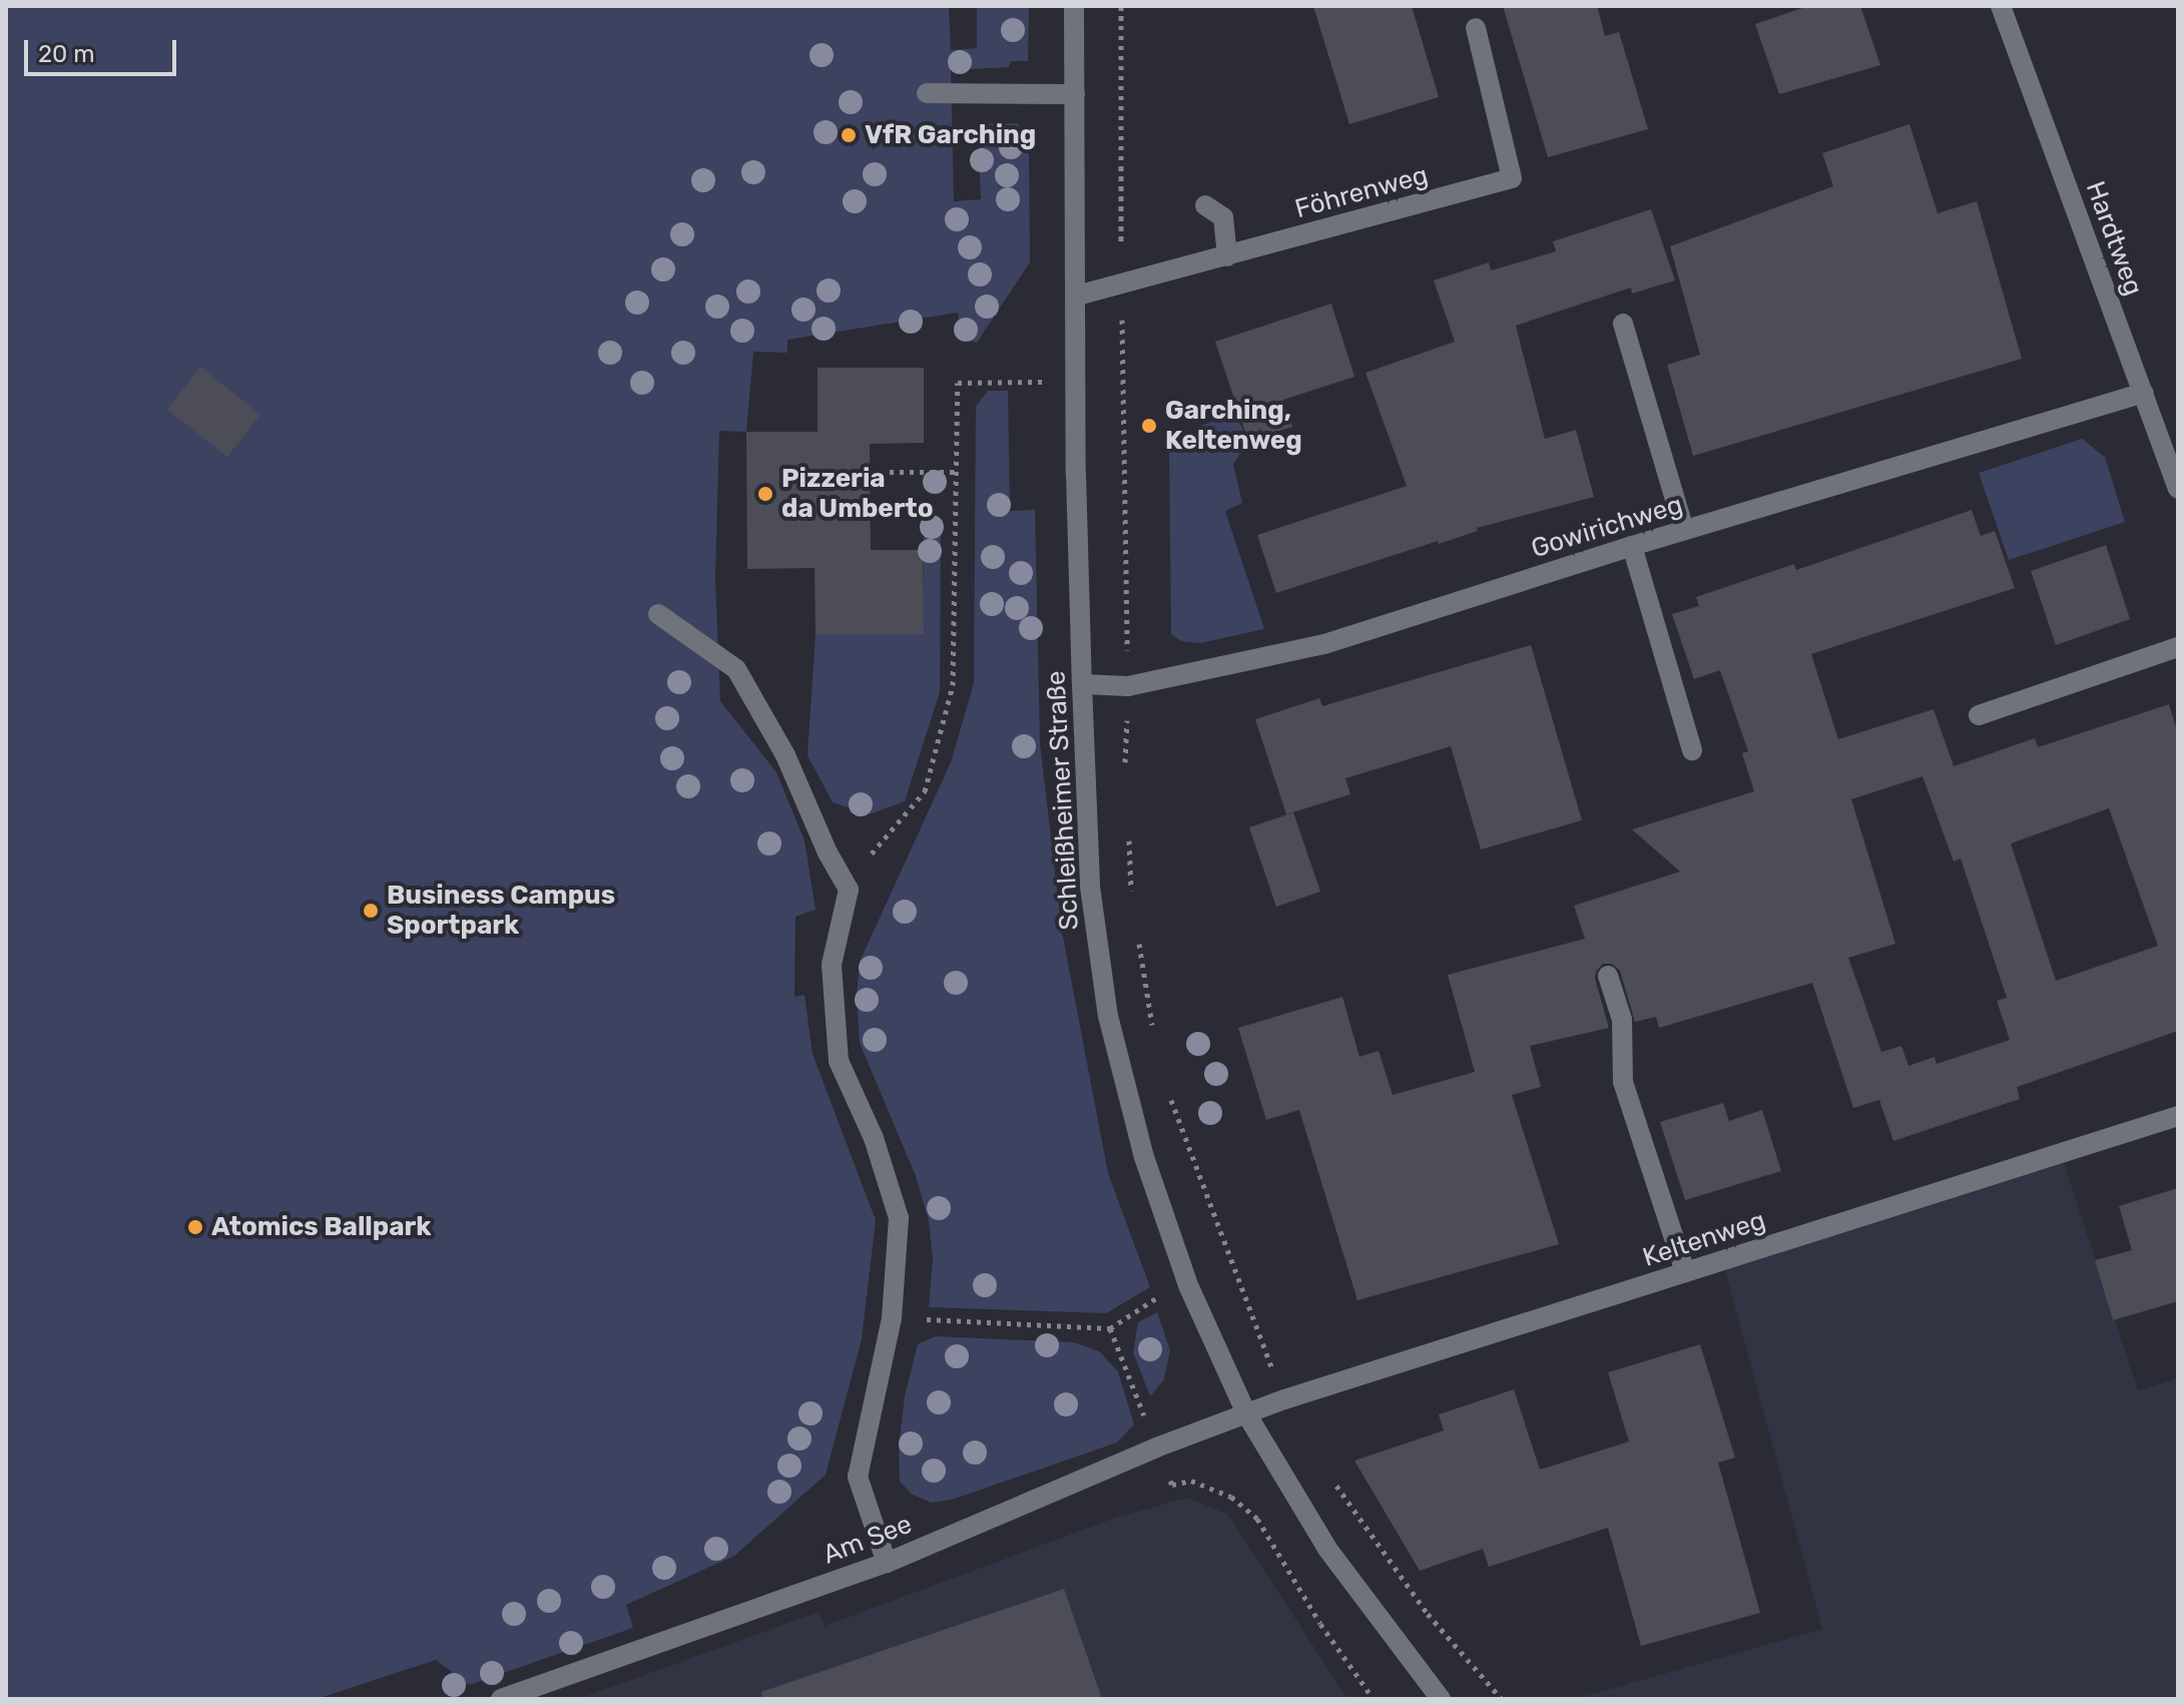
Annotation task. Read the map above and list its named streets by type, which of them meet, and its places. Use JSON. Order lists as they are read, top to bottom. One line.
{"streets":{"street":["Föhrenweg","Hardtweg","Gowirichweg","Schleißheimer Straße","Keltenweg","Am See"]},"crossings":[["Föhrenweg","Schleißheimer Straße"],["Hardtweg","Gowirichweg"],["Gowirichweg","Schleißheimer Straße"],["Schleißheimer Straße","Keltenweg"],["Schleißheimer Straße","Am See"],["Keltenweg","Am See"]],"places":["VfR Garching","Garching, Keltenweg","Pizzeria da Umberto","Business Campus Sportpark","Atomics Ballpark"],"scale_bar":"20 m"}
